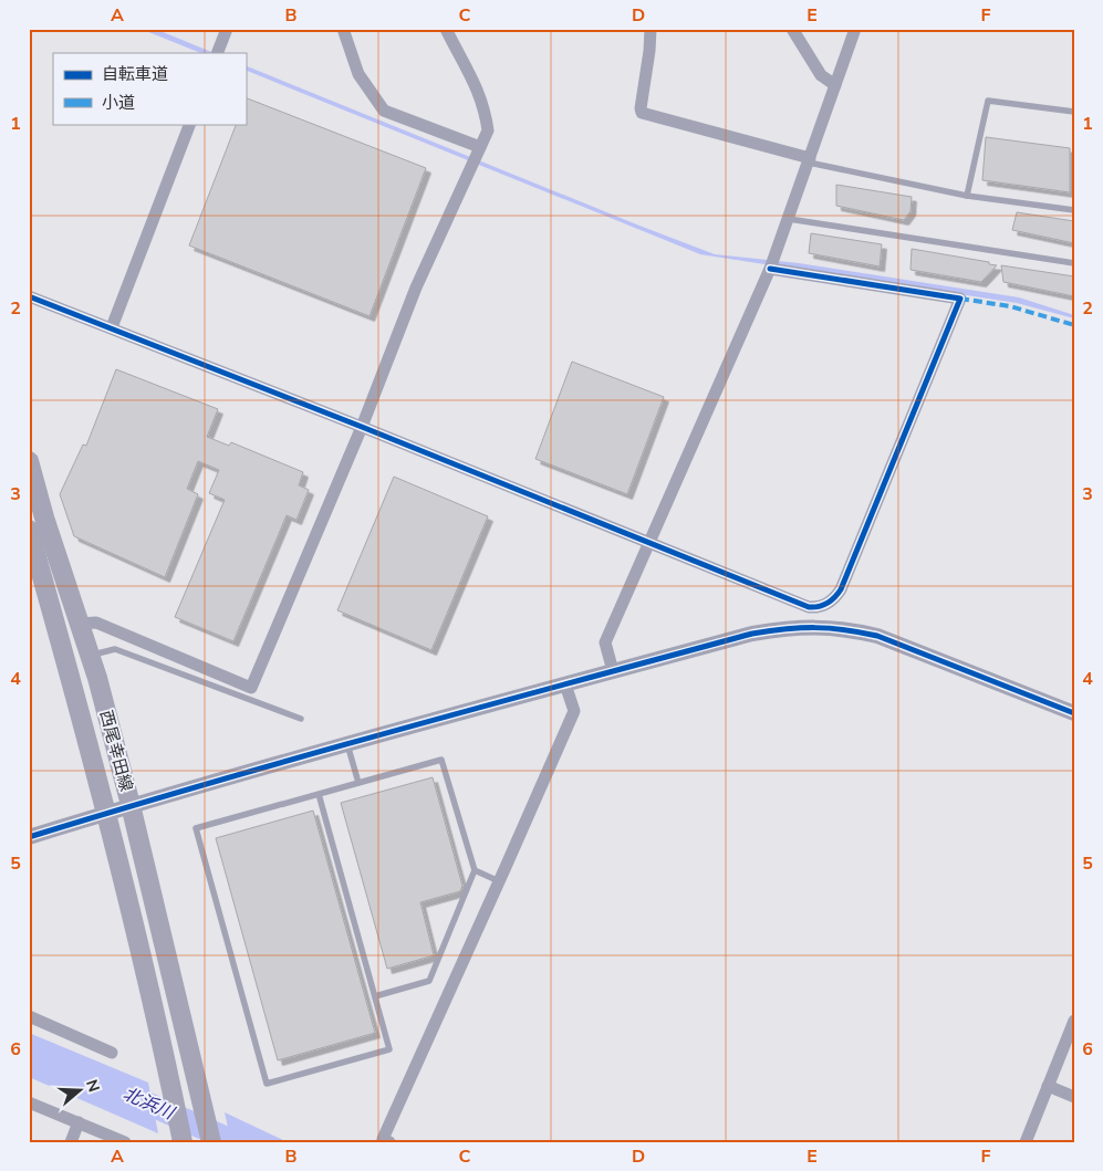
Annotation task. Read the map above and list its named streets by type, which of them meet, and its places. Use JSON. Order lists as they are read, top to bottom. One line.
{"streets":{"main road":["西尾幸田線"]},"water":["北浜川"],"legend":["自転車道","小道"],"north":"right","grid":{"columns":["A","B","C","D","E","F"],"rows":["1","2","3","4","5","6"]}}
